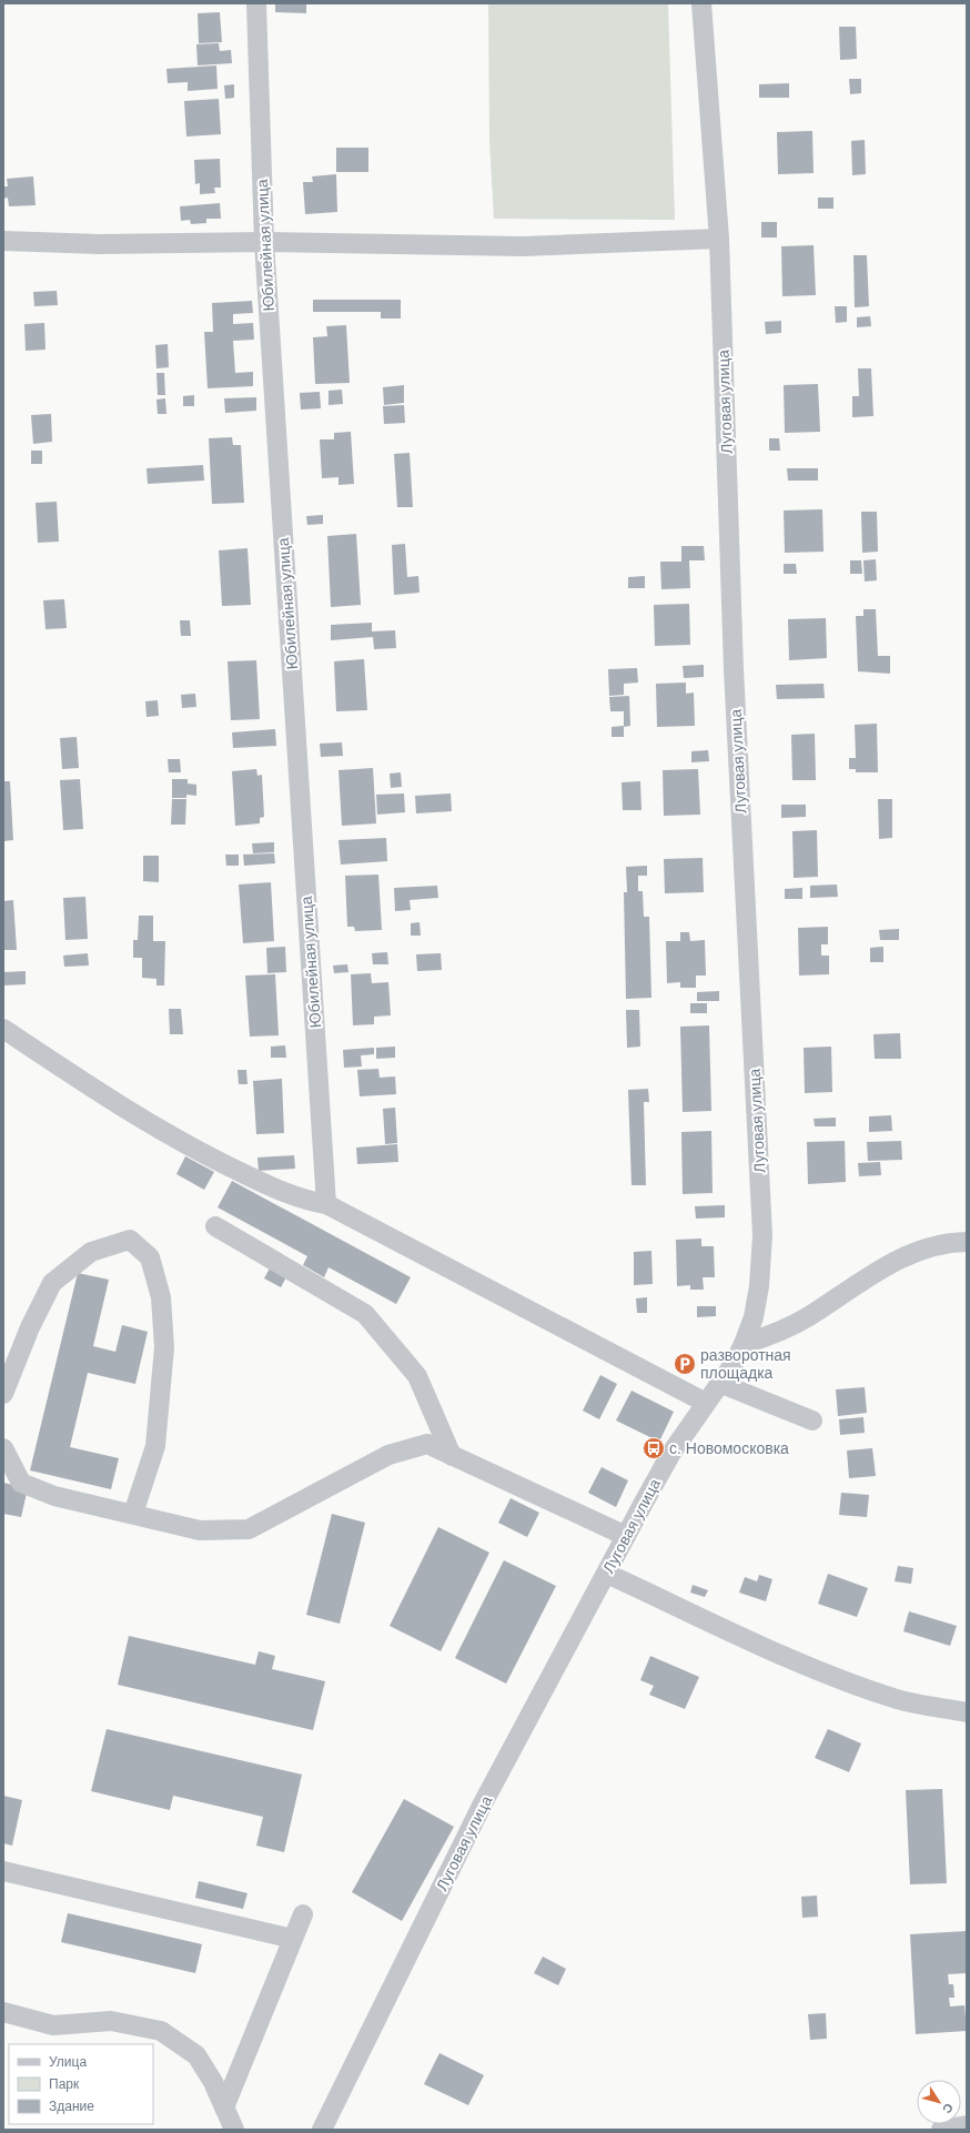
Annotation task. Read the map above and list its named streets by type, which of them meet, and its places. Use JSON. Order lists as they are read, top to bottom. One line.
{"streets":{"street":["Юбилейная улица","Луговая улица"]},"places":{"parking":["разворотная площадка"],"bus stop":["с. Новомосковка"]},"legend":["Улица","Парк","Здание"],"north":"bottom right"}
